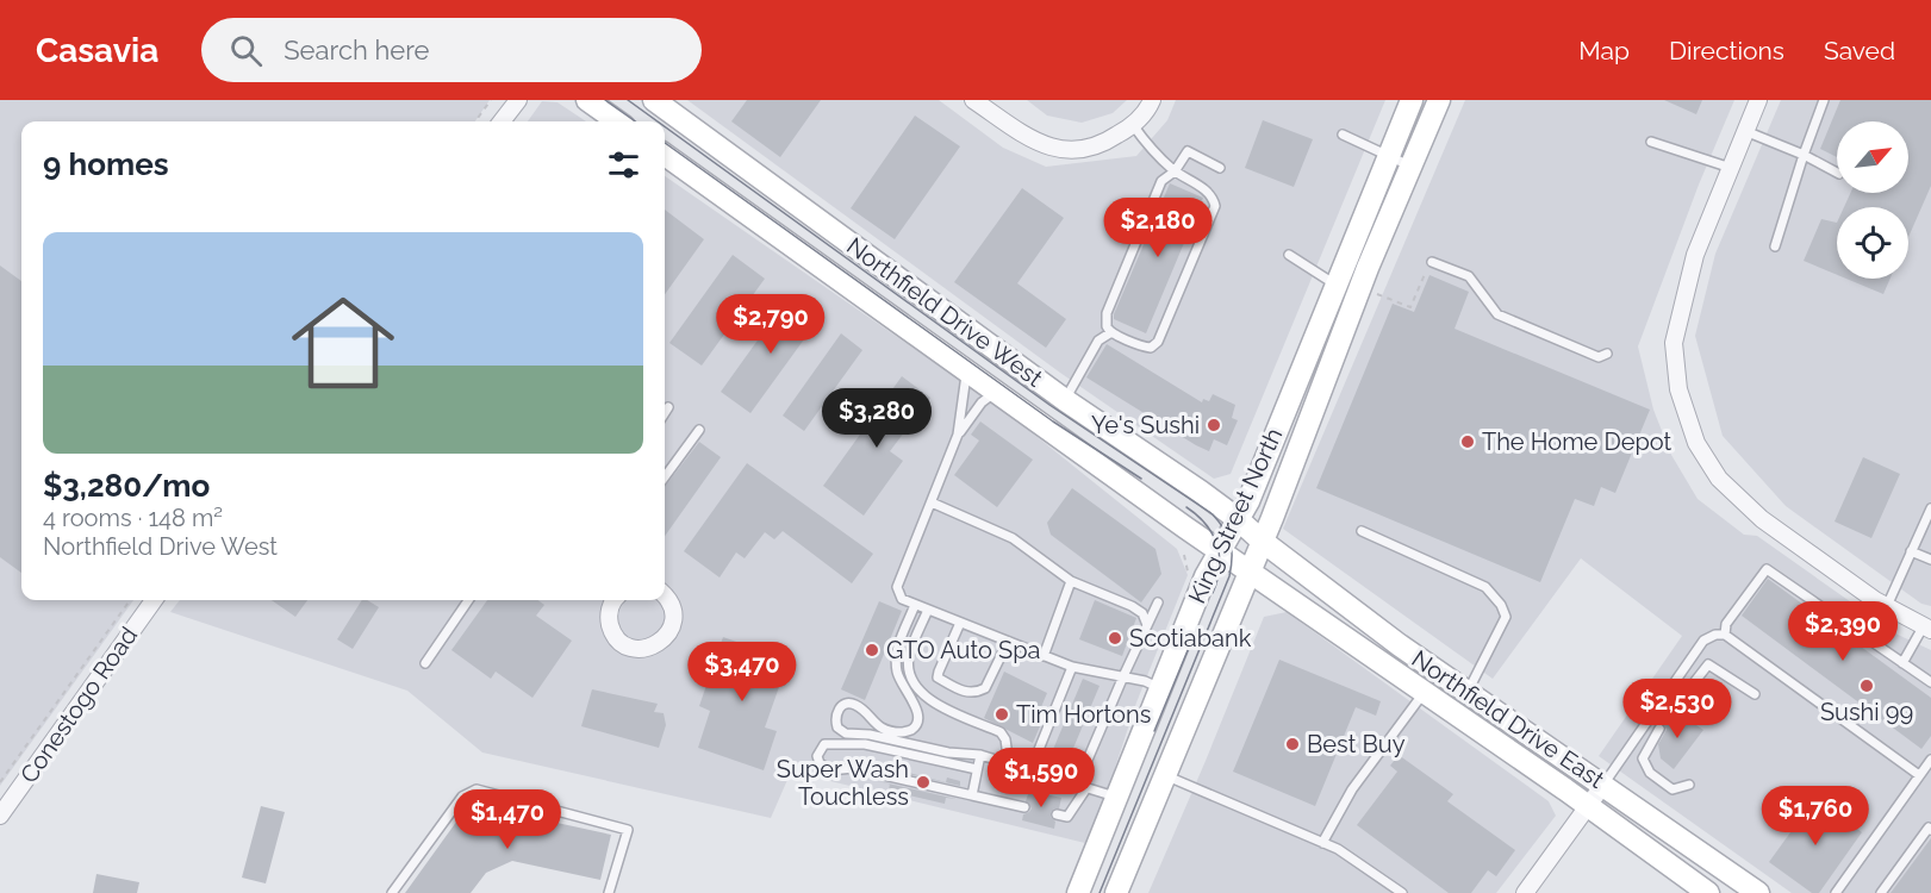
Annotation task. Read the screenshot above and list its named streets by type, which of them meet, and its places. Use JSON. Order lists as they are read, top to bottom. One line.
{"streets":{"main road":["Northfield Drive West","King Street North","Northfield Drive East"],"street":["Conestogo Road"]},"crossings":[["Northfield Drive West","King Street North"],["Northfield Drive West","Northfield Drive East"],["King Street North","Northfield Drive East"]],"places":["Ye's Sushi","The Home Depot","Scotiabank","GTO Auto Spa","Sushi 99","Tim Hortons","Best Buy","Super Wash Touchless"],"north":"top right","page":{"header":"Casavia","search":"Search here","nav":["Map","Directions","Saved"],"heading":"9 homes","price":["$2,180","$2,790","$3,280","$2,390","$3,470","$2,530","$1,590","$1,760","$1,470"],"list":[{"name":"$3,280/mo","note":"4 rooms · 148 m² · Northfield Drive West"}]}}
